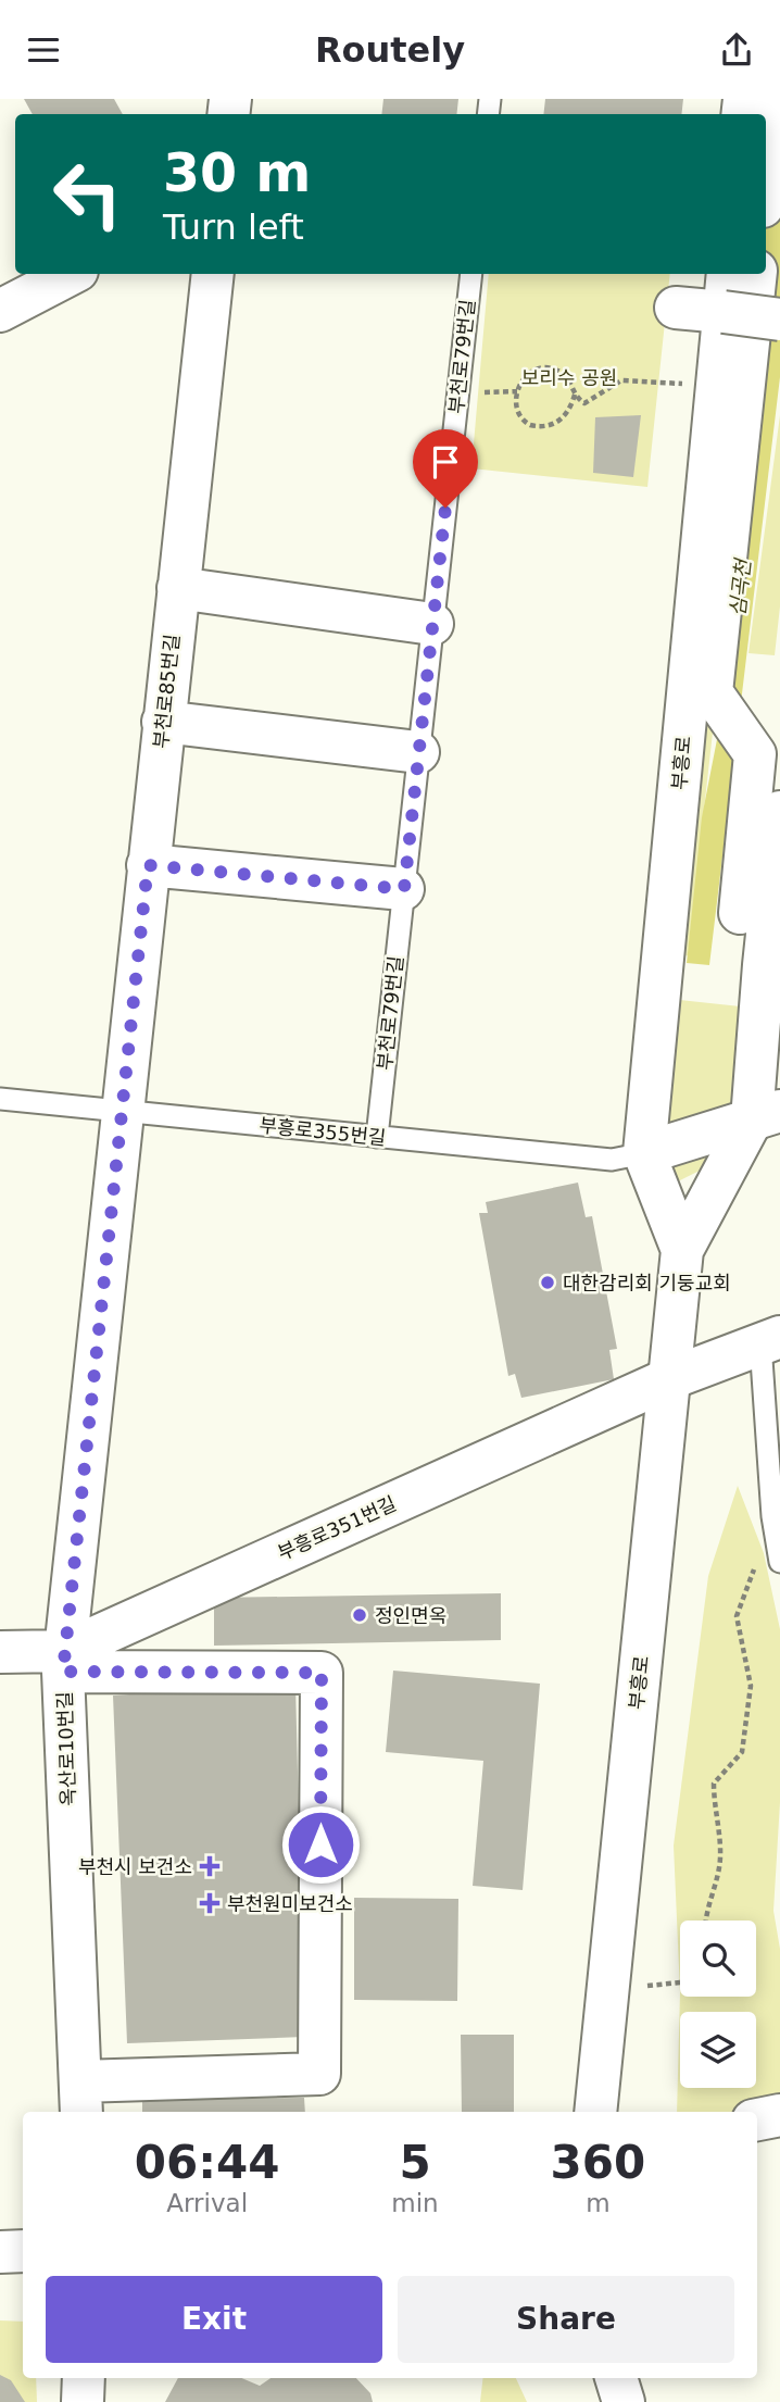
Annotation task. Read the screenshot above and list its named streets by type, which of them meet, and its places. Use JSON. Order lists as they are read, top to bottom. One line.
{"streets":{"street":["부천로85번길","부흥로","부흥로351번길","옥산로10번길"],"lane":["부천로79번길","부흥로355번길"]},"crossings":[["부천로79번길","부흥로355번길"],["부천로85번길","부흥로355번길"],["부천로85번길","옥산로10번길"],["부흥로","부흥로355번길"],["부흥로","부흥로351번길"],["부흥로355번길","옥산로10번길"],["부흥로351번길","옥산로10번길"]],"water":["심곡천"],"parks":["보리수 공원"],"places":{"other":["대한감리회 기둥교회","정인면옥"],"health":["부천시 보건소","부천원미보건소"]},"page":{"header":"Routely","turn":["30 m","Turn left"],"eta":["06:44","Arrival","5","min","360","m"],"buttons":["Exit","Share"]}}
